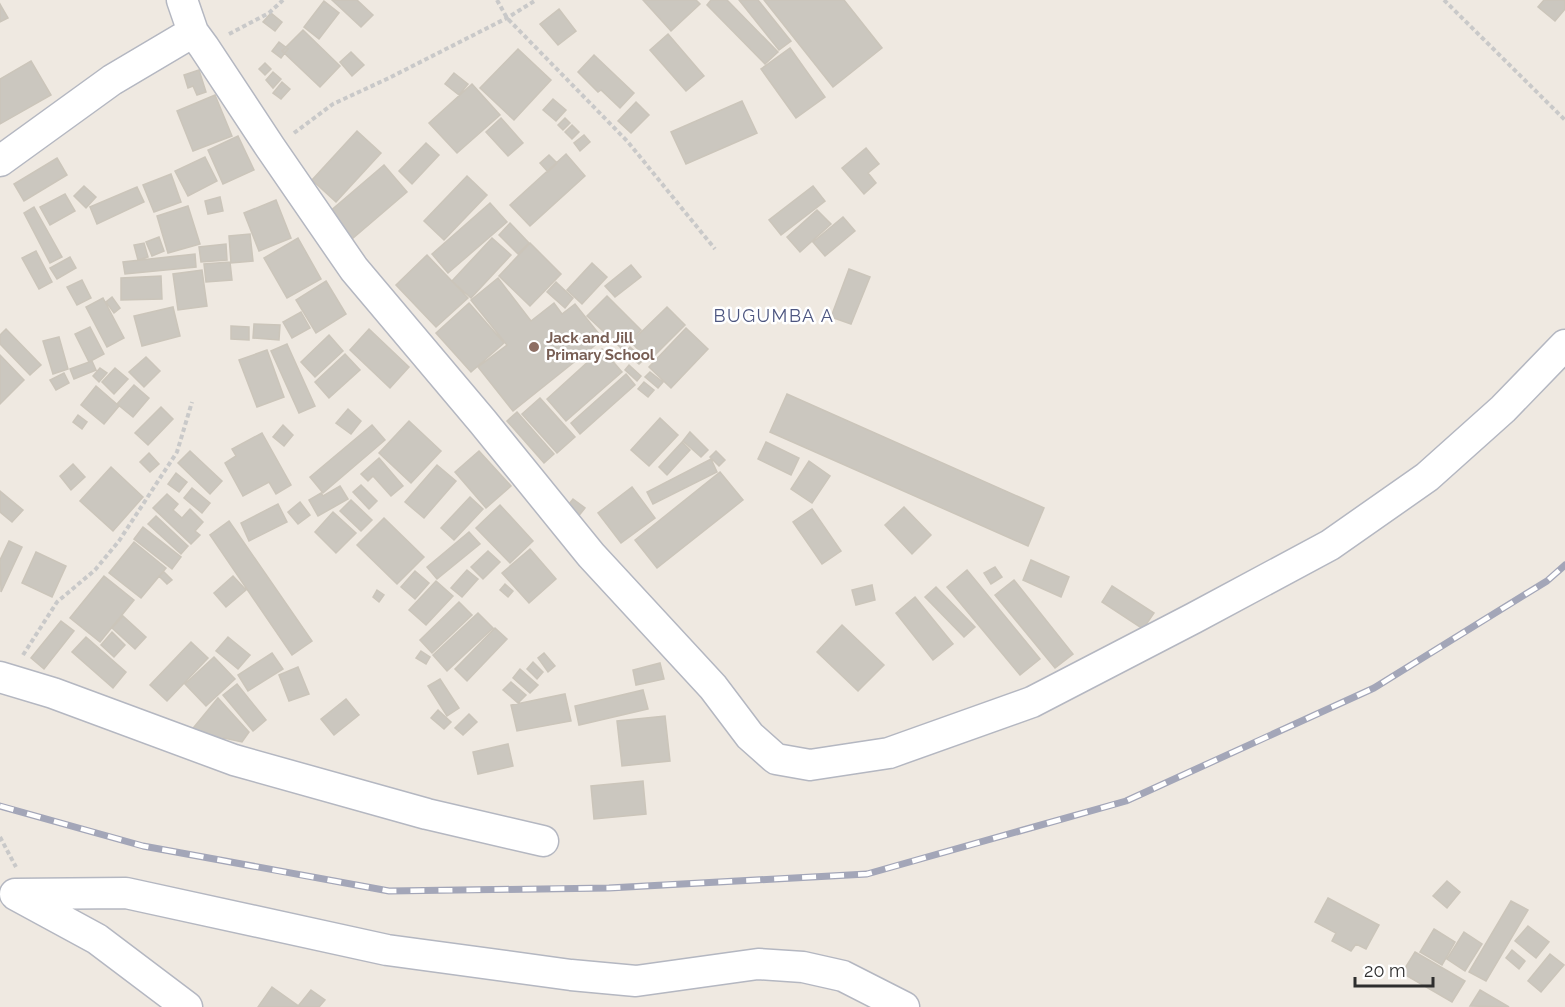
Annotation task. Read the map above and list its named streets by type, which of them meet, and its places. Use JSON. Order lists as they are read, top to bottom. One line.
{"districts":["BUGUMBA A"],"places":["Jack and Jill Primary School"],"scale_bar":"20 m"}
